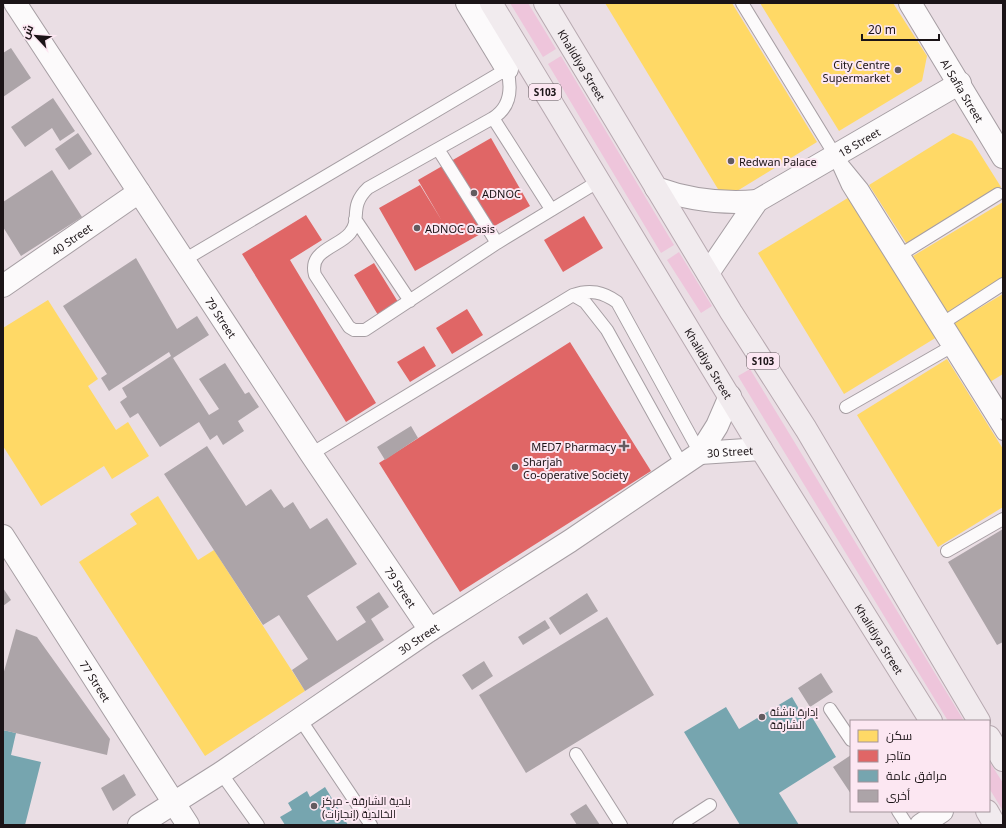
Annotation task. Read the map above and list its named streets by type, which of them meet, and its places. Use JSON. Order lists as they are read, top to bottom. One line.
{"streets":{"main road":["Khalidiya Street","S103"],"street":["Al Safia Street","18 Street","40 Street","79 Street","30 Street","77 Street"]},"crossings":[["Khalidiya Street","18 Street"],["Khalidiya Street","30 Street"],["Al Safia Street","18 Street"],["40 Street","79 Street"],["79 Street","30 Street"],["30 Street","77 Street"]],"places":{"other":["City Centre Supermarket","Redwan Palace","ADNOC","ADNOC Oasis","Sharjah Co-operative Society","إدارة ناشئة الشارقة","بلدية الشارقة - مركز الخالدية (إنجازات)"],"health":["MED7 Pharmacy"]},"legend":["سكن","متاجر","مرافق عامة","أخرى"],"scale_bar":"20 m","north":"top left"}
